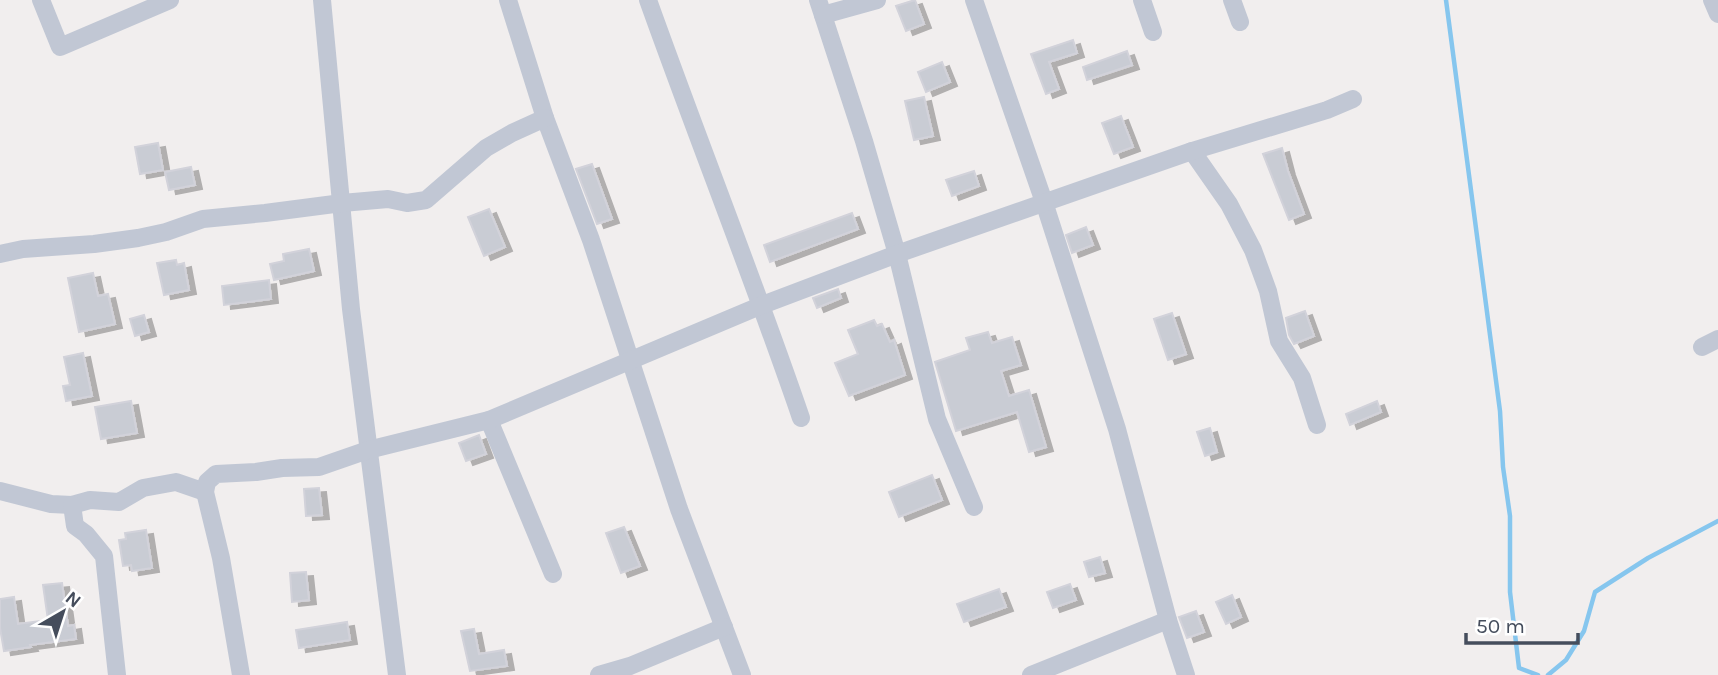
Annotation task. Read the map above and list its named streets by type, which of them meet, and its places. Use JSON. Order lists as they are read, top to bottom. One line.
{"scale_bar":"50 m","north":"top right"}
